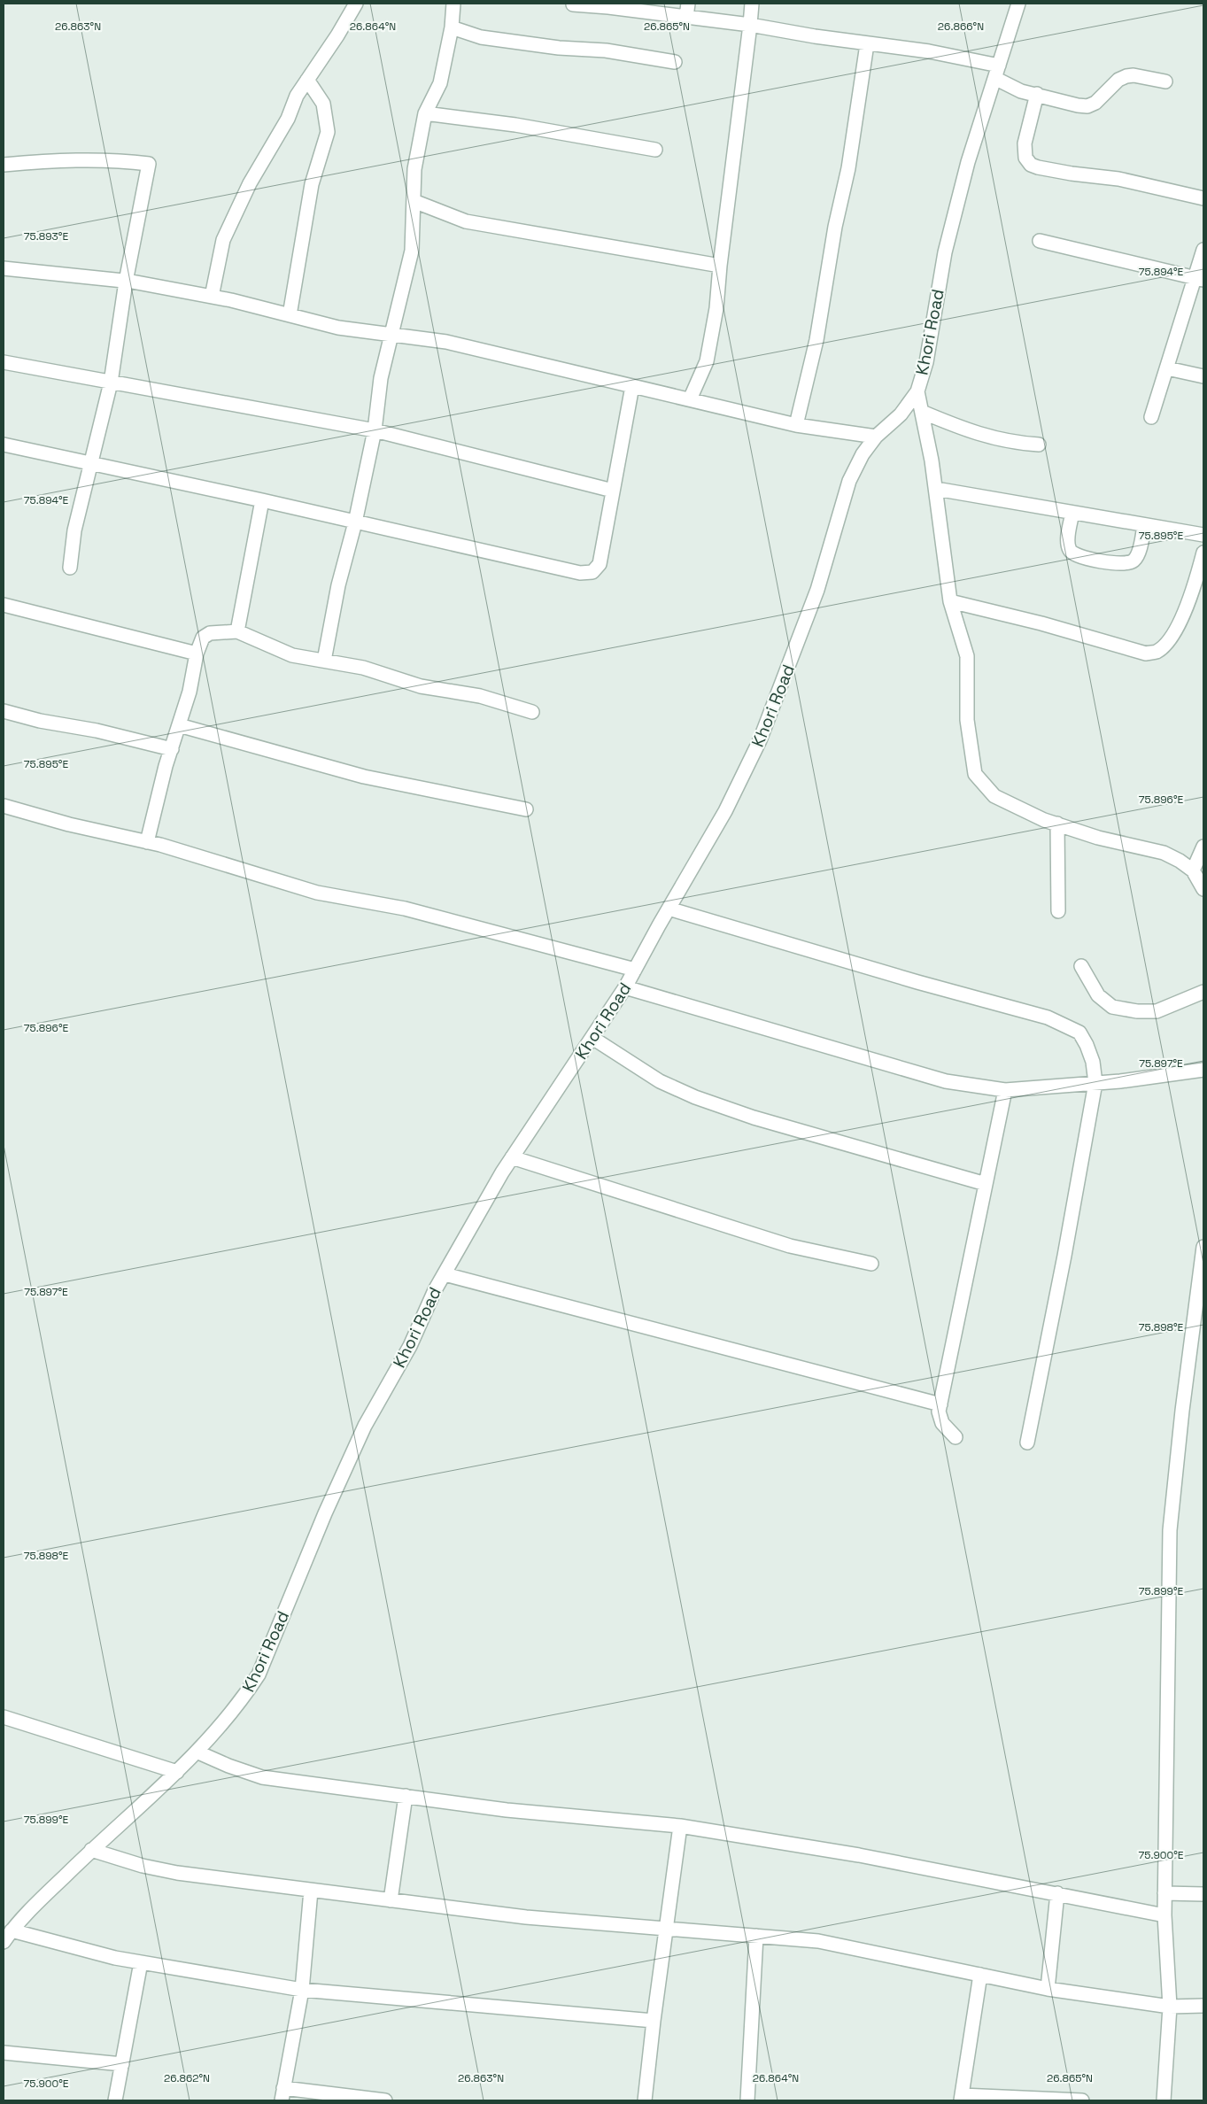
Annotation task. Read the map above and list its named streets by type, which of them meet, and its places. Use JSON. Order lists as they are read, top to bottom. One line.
{"streets":{"street":["Khori Road"]},"coordinates":["26.863°N","26.864°N","26.865°N","26.866°N","75.893°E","75.894°E","75.895°E","75.896°E","75.897°E","75.898°E","75.899°E","75.900°E","26.862°N"]}
